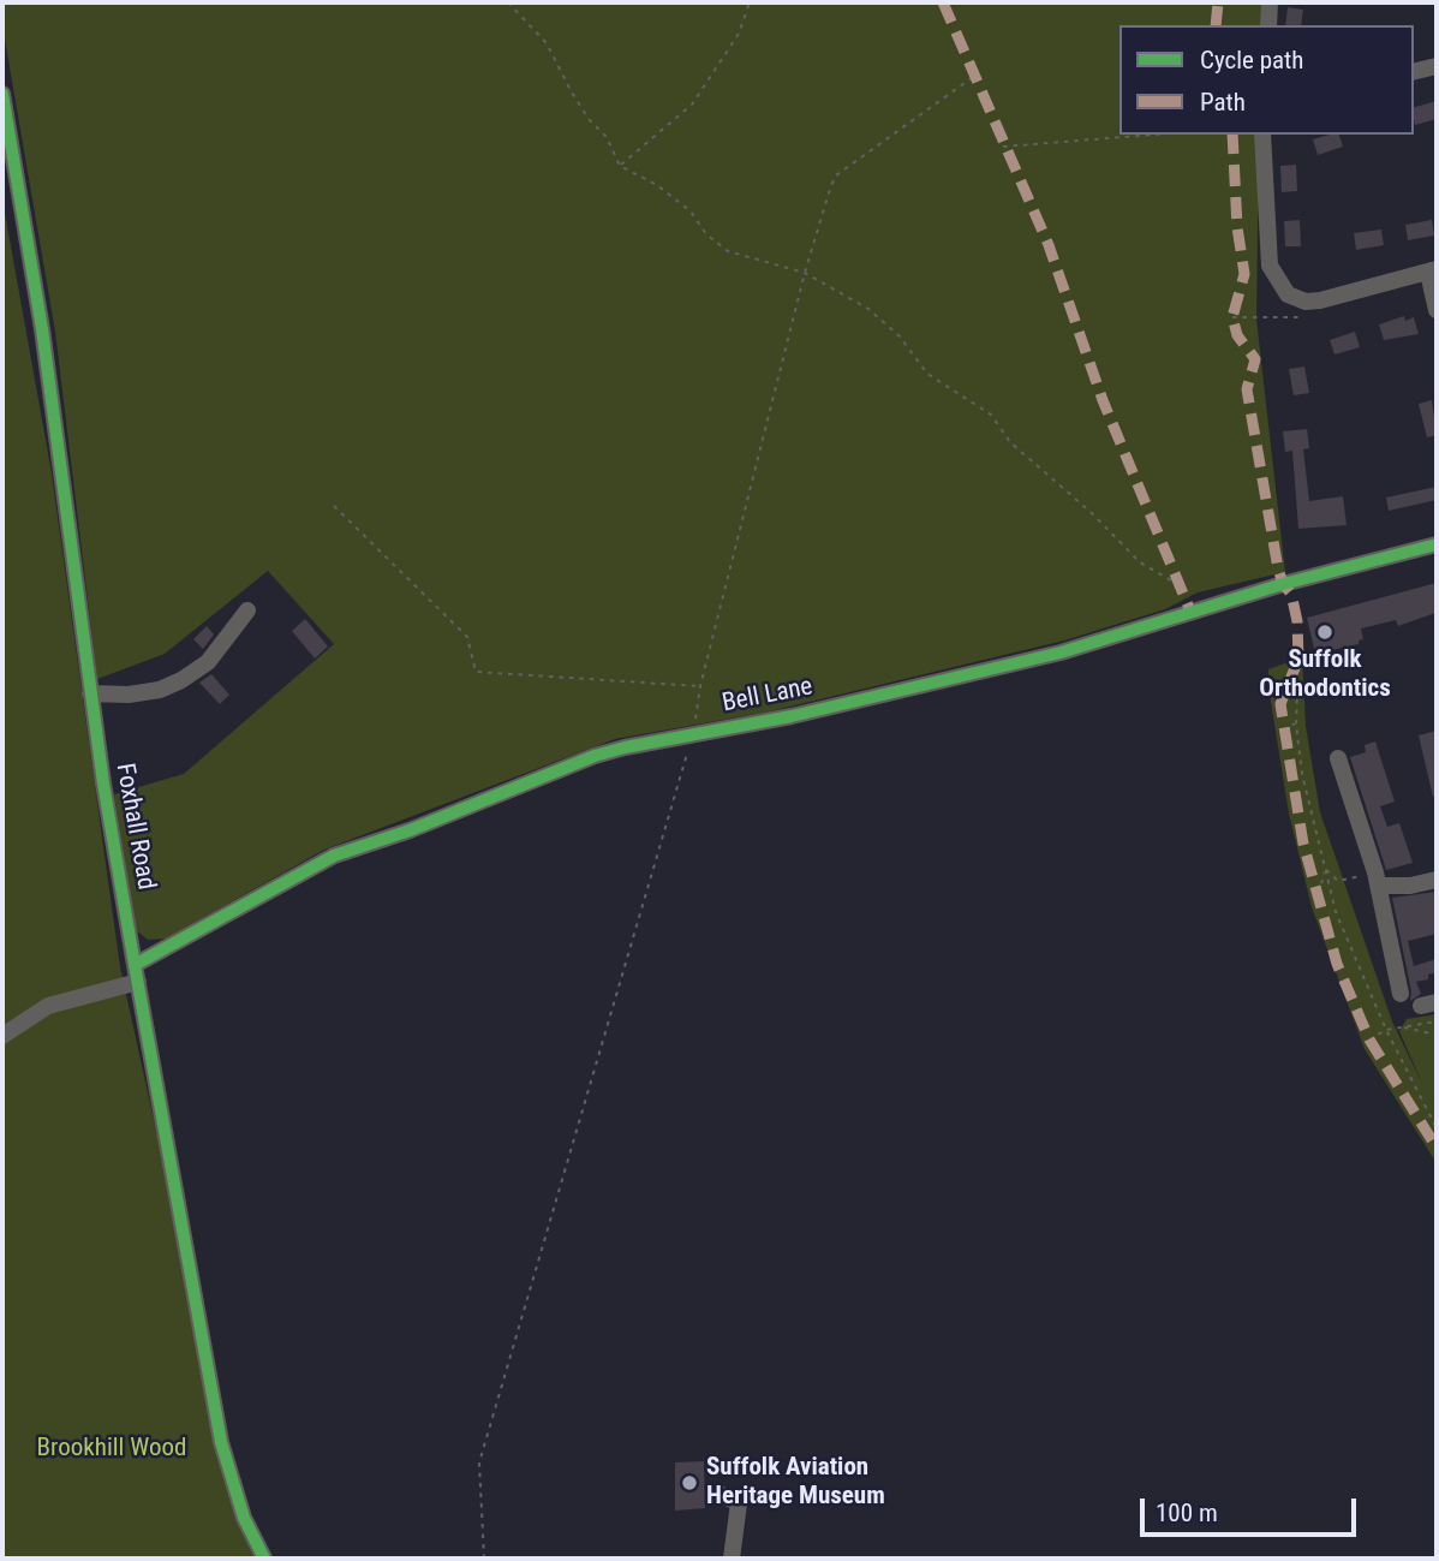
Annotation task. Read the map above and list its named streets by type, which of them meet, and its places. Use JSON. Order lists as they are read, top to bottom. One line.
{"streets":{"street":["Bell Lane","Foxhall Road"]},"crossings":[["Bell Lane","Foxhall Road"]],"parks":["Brookhill Wood"],"places":["Suffolk Orthodontics","Suffolk Aviation Heritage Museum"],"legend":["Cycle path","Path"],"scale_bar":"100 m"}
